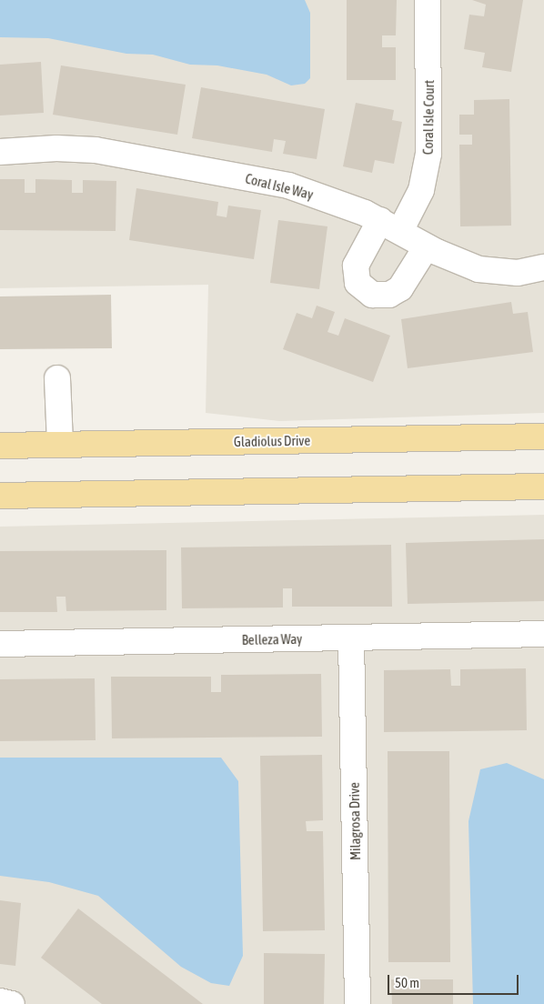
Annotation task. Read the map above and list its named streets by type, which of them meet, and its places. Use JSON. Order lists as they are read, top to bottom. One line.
{"streets":{"main road":["Gladiolus Drive"],"street":["Coral Isle Court","Coral Isle Way","Belleza Way","Milagrosa Drive"]},"crossings":[["Coral Isle Court","Coral Isle Way"],["Belleza Way","Milagrosa Drive"]],"scale_bar":"50 m"}
